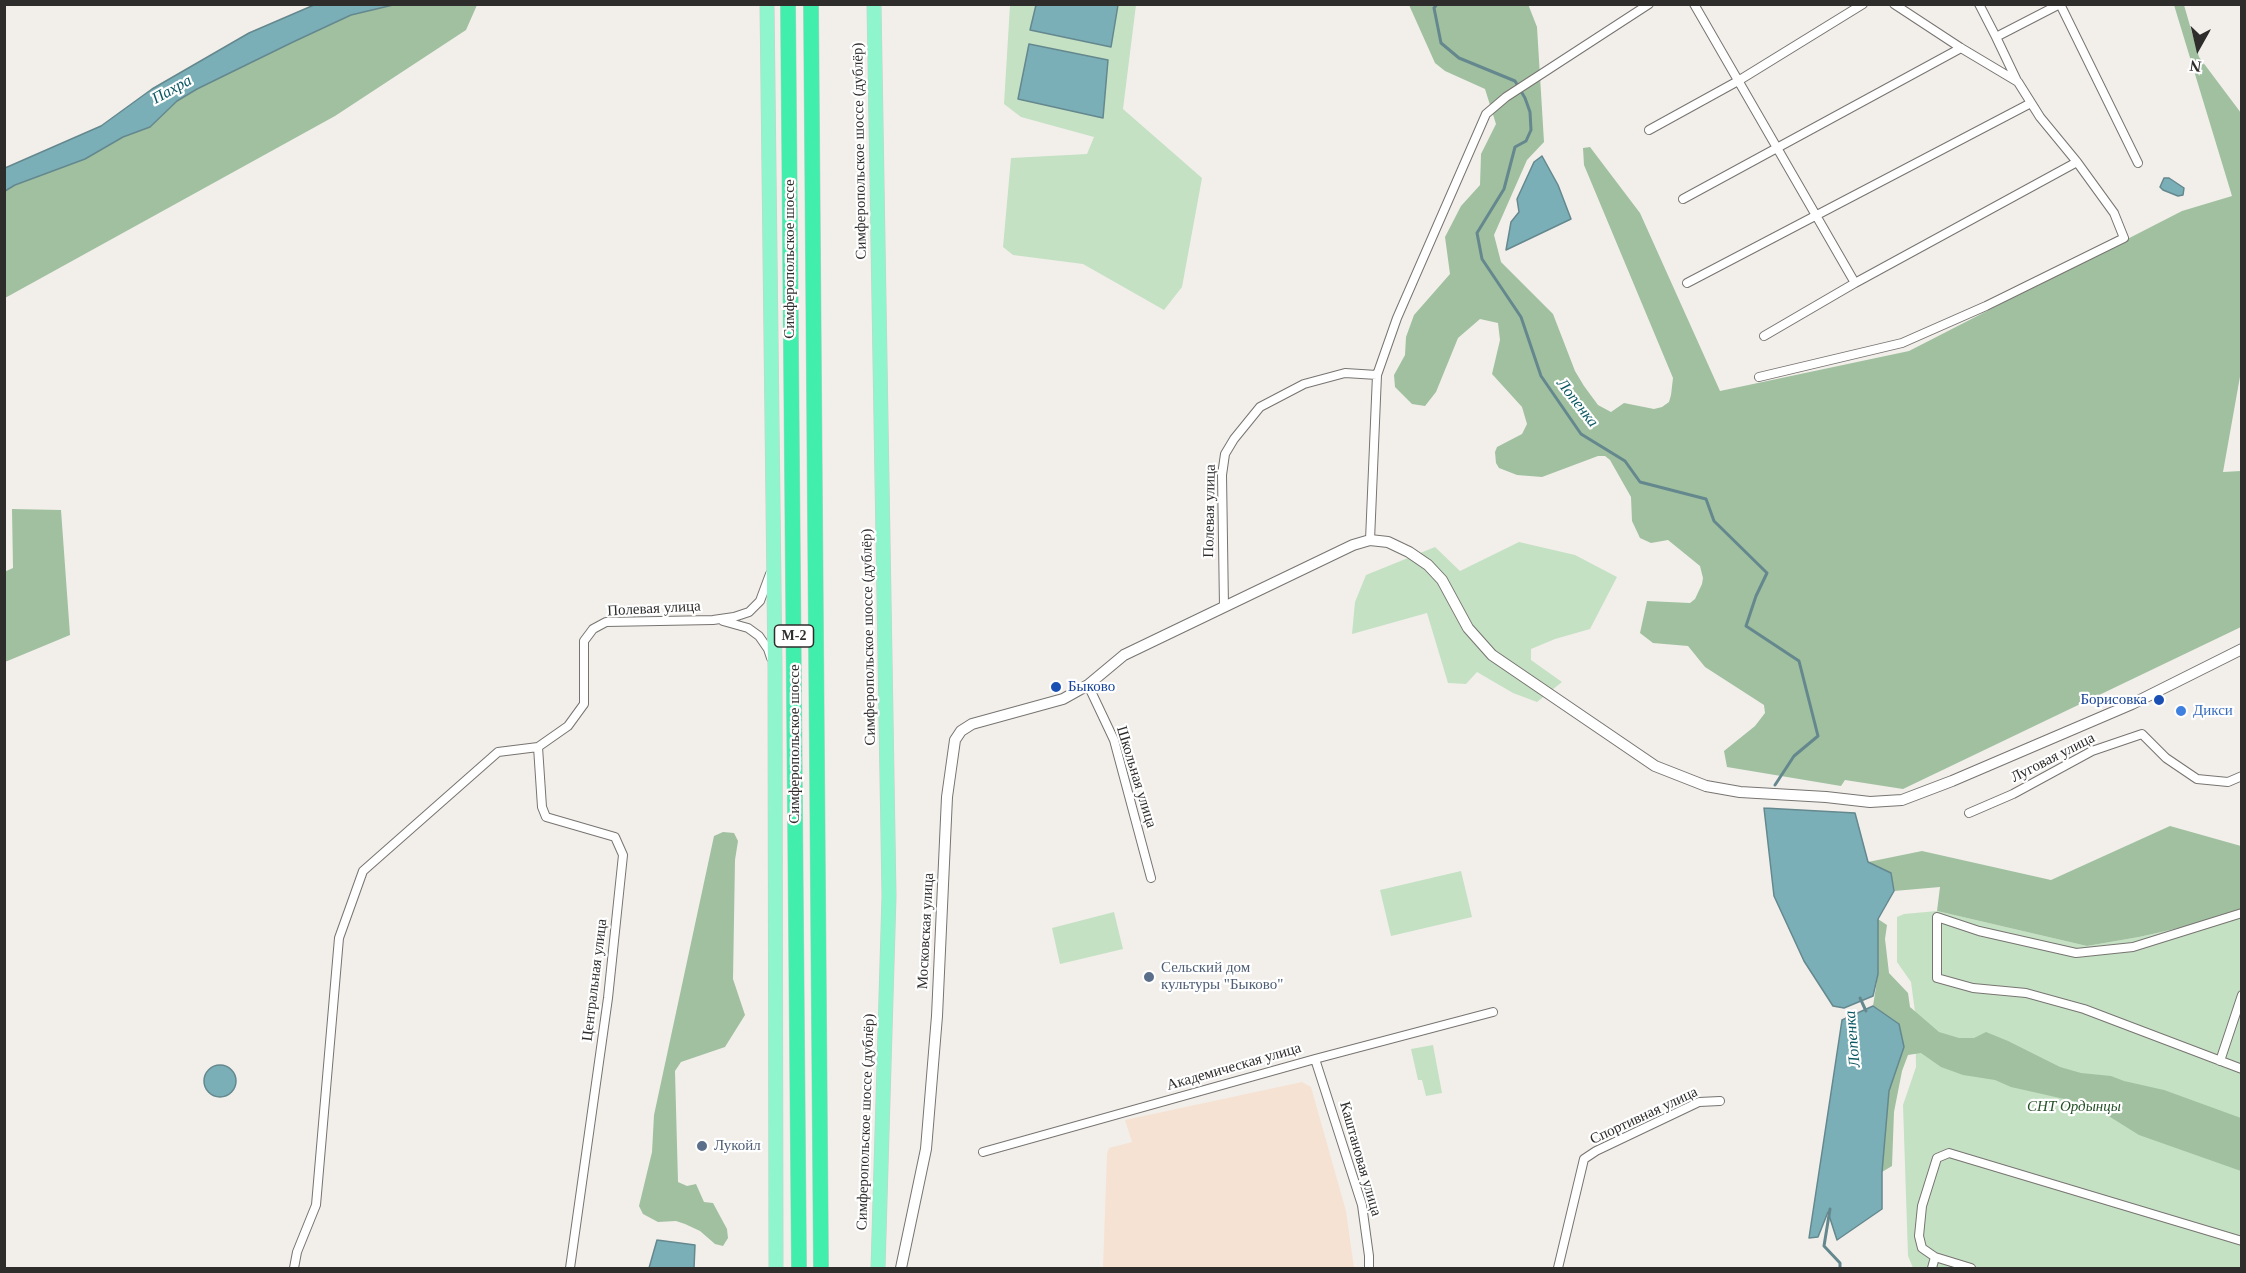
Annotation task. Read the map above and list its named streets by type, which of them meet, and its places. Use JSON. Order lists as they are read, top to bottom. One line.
{"streets":{"highway":["Симферопольское шоссе","М-2"],"main road":["Симферопольское шоссе (дублёр)"],"street":["Полевая улица","Луговая улица","Школьная улица","Московская улица","Центральная улица","Академическая улица","Спортивная улица","Каштановая улица"]},"crossings":[["Полевая улица","Московская улица"],["Полевая улица","Центральная улица"],["Школьная улица","Московская улица"],["Академическая улица","Каштановая улица"]],"water":["Пахра","Лопенка"],"parks":["СНТ Ордынцы"],"places":["Быково","Борисовка","Дикси","Сельский дом культуры \"Быково\"","Лукойл"],"north":"bottom"}
